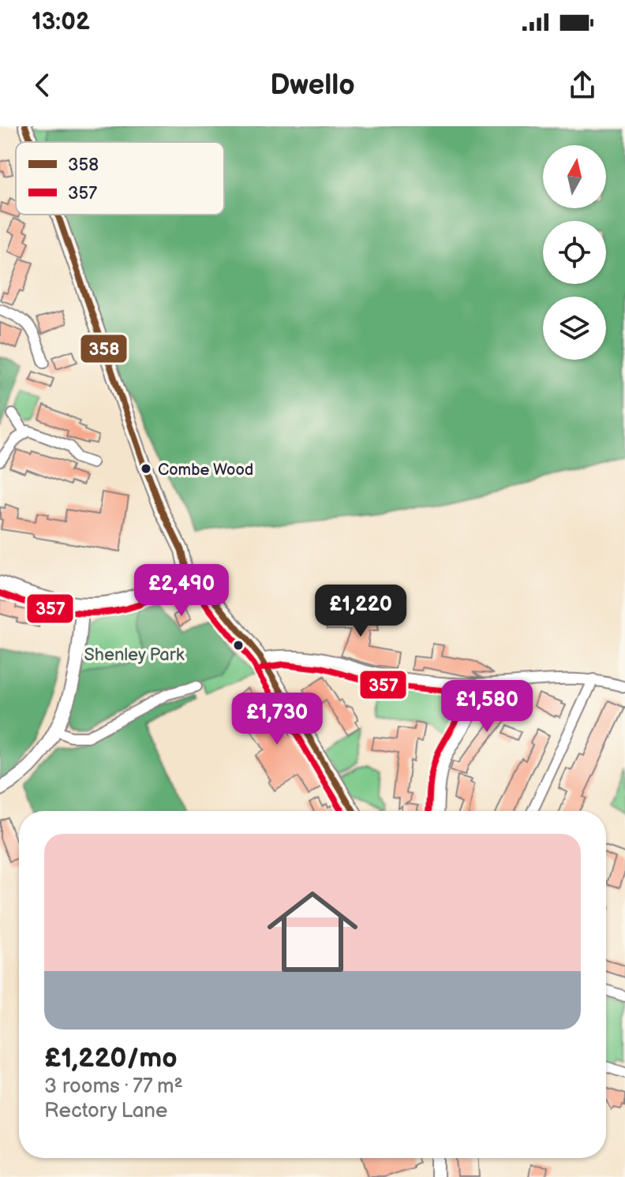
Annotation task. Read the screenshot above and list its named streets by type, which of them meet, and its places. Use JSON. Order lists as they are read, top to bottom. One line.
{"parks":["Shenley Park"],"places":["Combe Wood"],"lines":["transit line 358","transit line 357"],"legend":["358","357"],"north":"top","page":{"status":"13:02","header":"Dwello","price":["£2,490","£1,220","£1,580","£1,730"],"list":[{"name":"£1,220/mo","note":"3 rooms · 77 m² · Rectory Lane"}]}}
